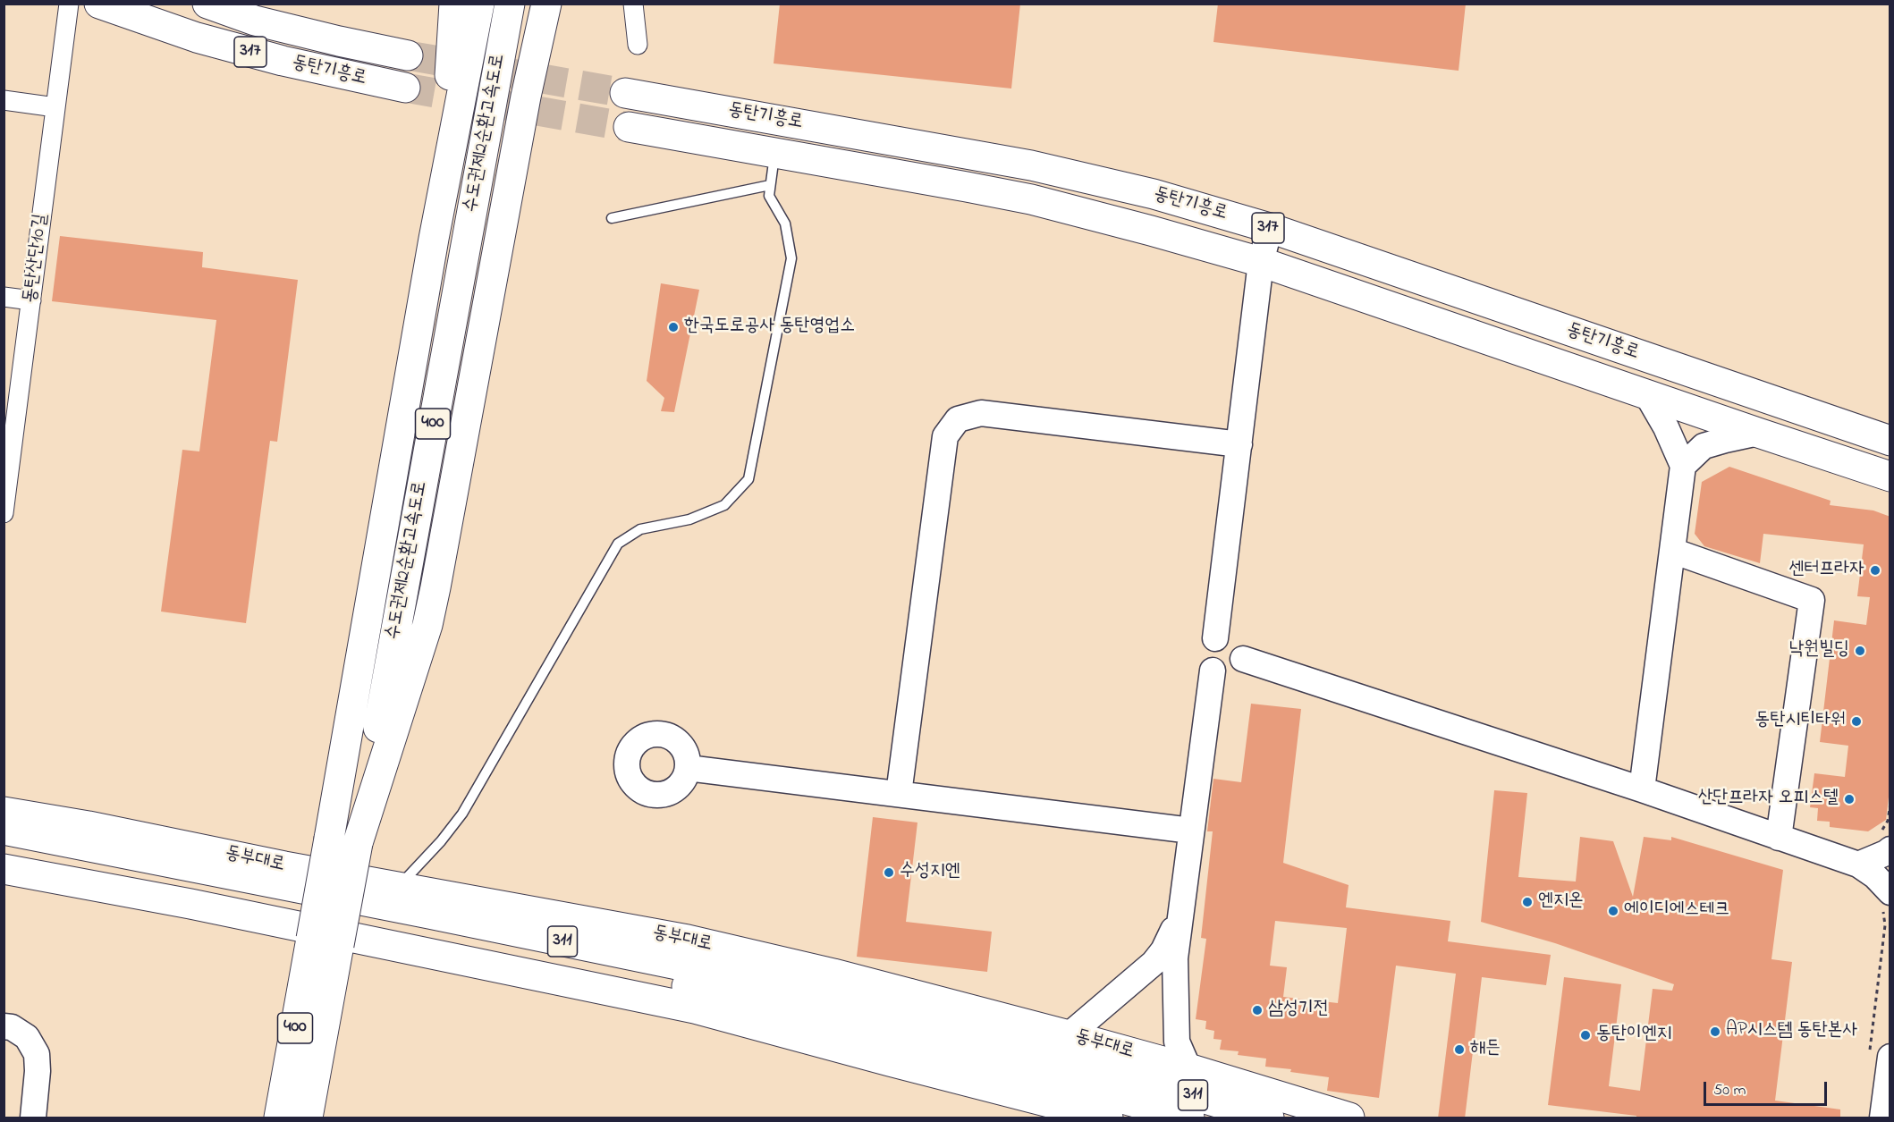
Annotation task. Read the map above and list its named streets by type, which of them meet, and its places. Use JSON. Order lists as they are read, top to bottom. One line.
{"streets":{"main road":["317","동탄기흥로","수도권제2순환고속도로","400","동부대로","311"],"street":["동탄산단10길"]},"places":["한국도로공사 동탄영업소","센터프라자","낙원빌딩","동탄시티타워","산단프라자 오피스텔","수성지엔","엔지온","에이디에스테크","삼성기전","AP시스템 동탄본사","동탄이엔지","해든"],"scale_bar":"50 m"}
